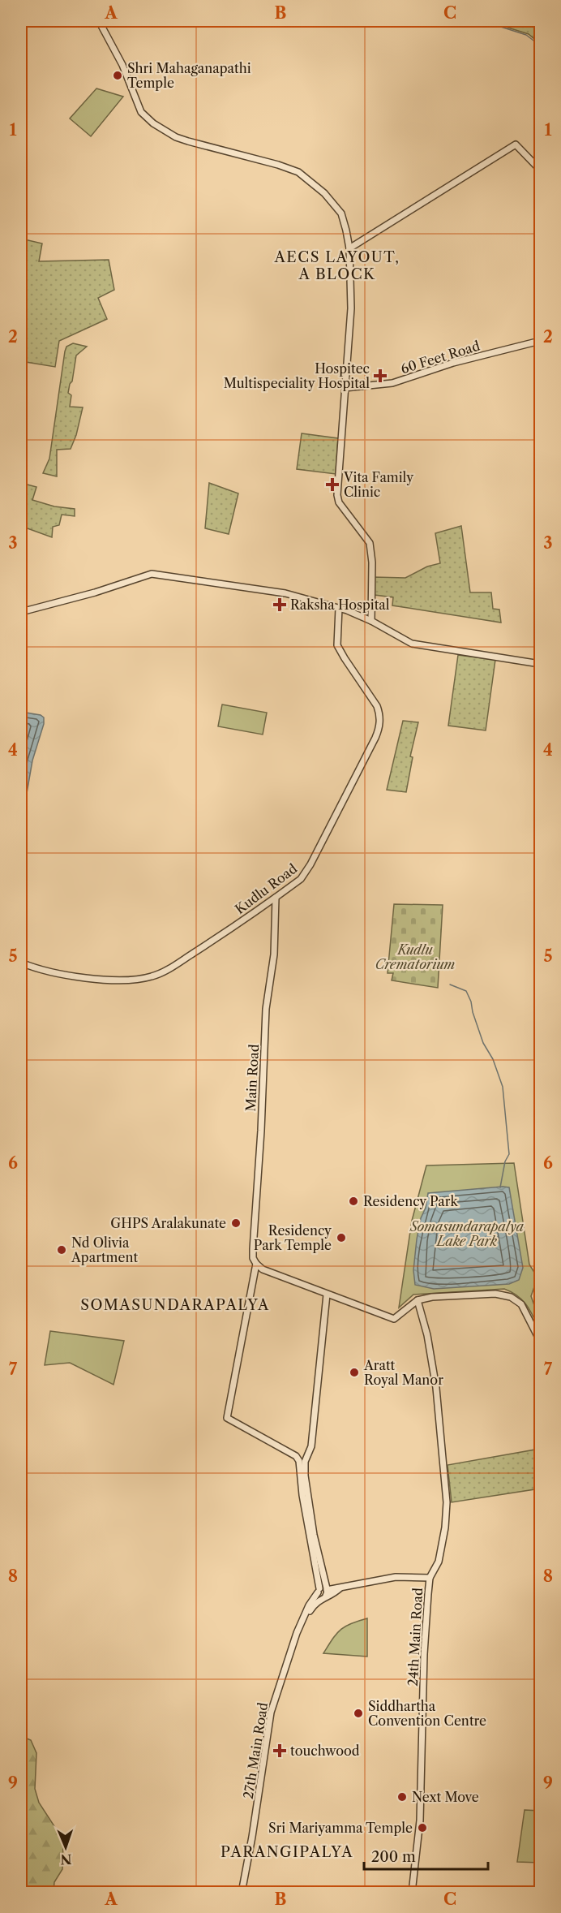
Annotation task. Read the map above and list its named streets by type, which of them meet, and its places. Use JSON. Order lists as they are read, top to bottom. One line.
{"streets":{"street":["60 Feet Road","Kudlu Road","Main Road","24th Main Road","27th Main Road"]},"crossings":[["Kudlu Road","Main Road"],["Main Road","27th Main Road"]],"districts":["AECS LAYOUT, A BLOCK","SOMASUNDARAPALYA","PARANGIPALYA"],"parks":["Kudlu Crematorium","Somasundarapalya Lake Park"],"places":{"other":["Shri Mahaganapathi Temple","Residency Park","GHPS Aralakunate","Residency Park Temple","Nd Olivia Apartment","Aratt Royal Manor","Siddhartha Convention Centre","Next Move","Sri Mariyamma Temple"],"health":["Hospitec Multispeciality Hospital","Vita Family Clinic","Raksha Hospital","touchwood"]},"scale_bar":"200 m","north":"bottom","grid":{"columns":["A","B","C"],"rows":["1","2","3","4","5","6","7","8","9"]}}
